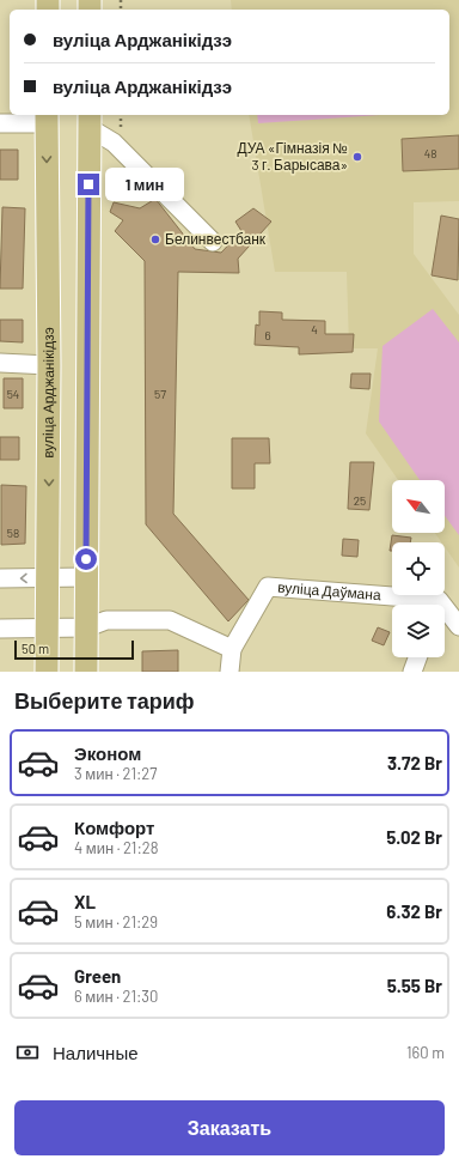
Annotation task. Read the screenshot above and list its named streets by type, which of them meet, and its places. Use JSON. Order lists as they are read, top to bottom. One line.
{"streets":{"main road":["вуліца Арджанікідзэ"],"street":["вуліца Даўмана"]},"places":["ДУА «Гімназія № 3 г. Барысава»","Белинвестбанк"],"house_numbers":["48","4","6","54","57","25","58"],"scale_bar":"50 m","north":"top left","page":{"banner":["вуліца Арджанікідзэ","вуліца Арджанікідзэ"],"bubble":"1 мин","scale":"50 m","heading":"Выберите тариф","list":[{"name":"Эконом","note":"3 мин · 21:27","value":"3.72 Br"},{"name":"Комфорт","note":"4 мин · 21:28","value":"5.02 Br"},{"name":"XL","note":"5 мин · 21:29","value":"6.32 Br"},{"name":"Green","note":"6 мин · 21:30","value":"5.55 Br"}],"pay":["Наличные","160 m"],"buttons":"Заказать"}}
